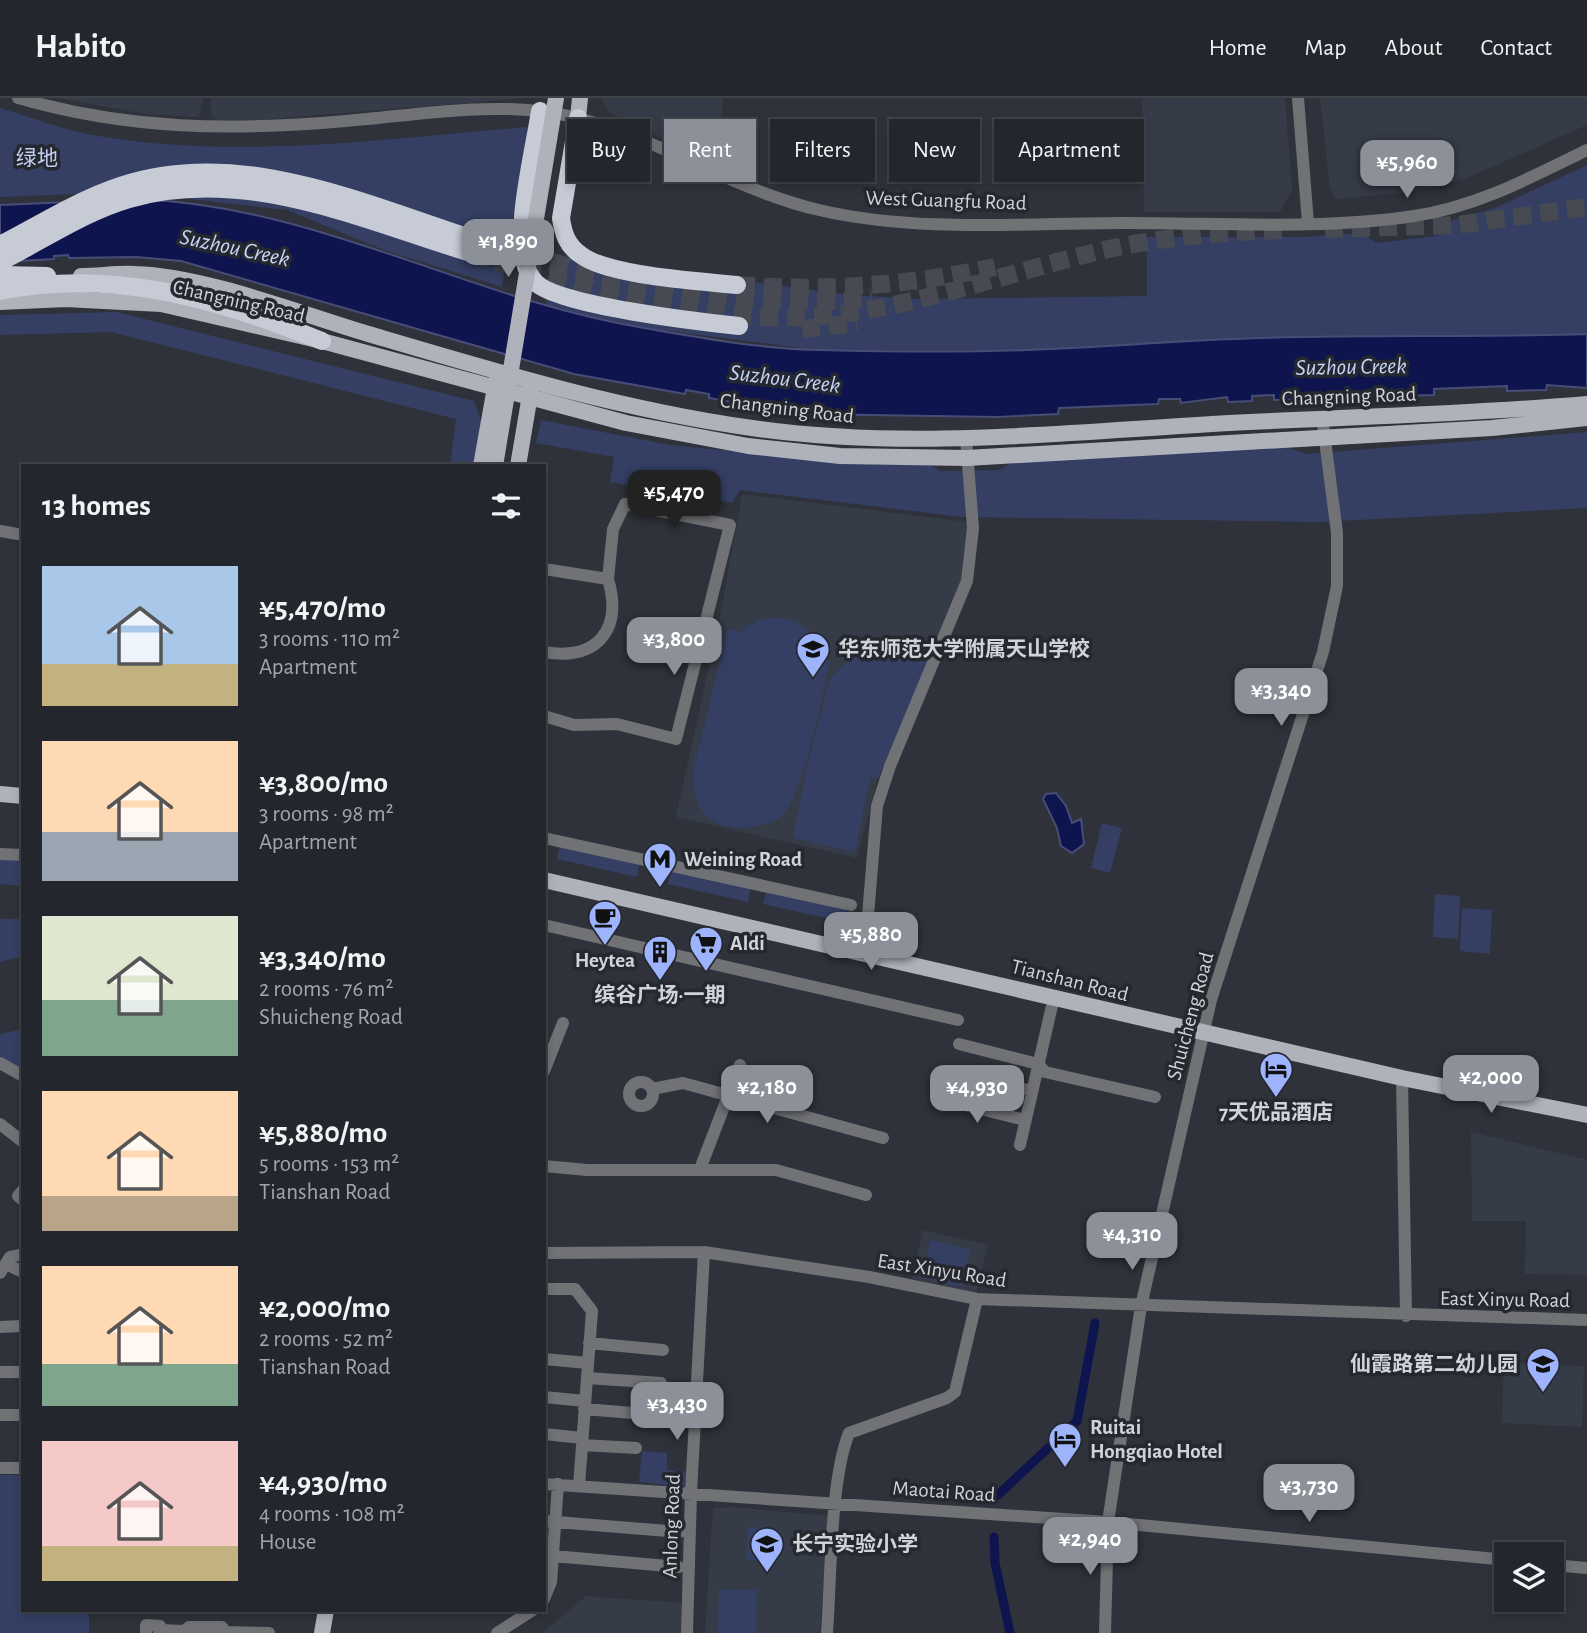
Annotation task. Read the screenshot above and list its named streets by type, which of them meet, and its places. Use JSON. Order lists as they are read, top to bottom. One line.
{"streets":{"main road":["Changning Road","Tianshan Road"],"street":["West Guangfu Road","Shuicheng Road","East Xinyu Road","Maotai Road","Anlong Road"]},"crossings":[["Changning Road","Shuicheng Road"],["Tianshan Road","Shuicheng Road"],["Shuicheng Road","East Xinyu Road"],["Shuicheng Road","Maotai Road"],["East Xinyu Road","Anlong Road"],["Maotai Road","Anlong Road"]],"water":["Suzhou Creek"],"parks":["绿地"],"places":{"school or university":["华东师范大学附属天山学校","仙霞路第二幼儿园","长宁实验小学"],"metro station":["Weining Road"],"cafe":["Heytea"],"supermarket":["Aldi"],"building":["缤谷广场·一期"],"hotel":["7天优品酒店","Ruitai Hongqiao Hotel"]},"page":{"header":"Habito","nav":["Home","Map","About","Contact"],"chip":["Buy","Rent","Filters","New","Apartment"],"price":["¥5,960","¥1,890","¥5,470","¥3,800","¥3,340","¥5,880","¥2,000","¥2,180","¥4,930","¥4,310","¥3,430","¥3,730","¥2,940"],"heading":"13 homes","list":[{"name":"¥5,470/mo","note":"3 rooms · 110 m² · Apartment"},{"name":"¥3,800/mo","note":"3 rooms · 98 m² · Apartment"},{"name":"¥3,340/mo","note":"2 rooms · 76 m² · Shuicheng Road"},{"name":"¥5,880/mo","note":"5 rooms · 153 m² · Tianshan Road"},{"name":"¥2,000/mo","note":"2 rooms · 52 m² · Tianshan Road"},{"name":"¥4,930/mo","note":"4 rooms · 108 m² · House"}]}}
